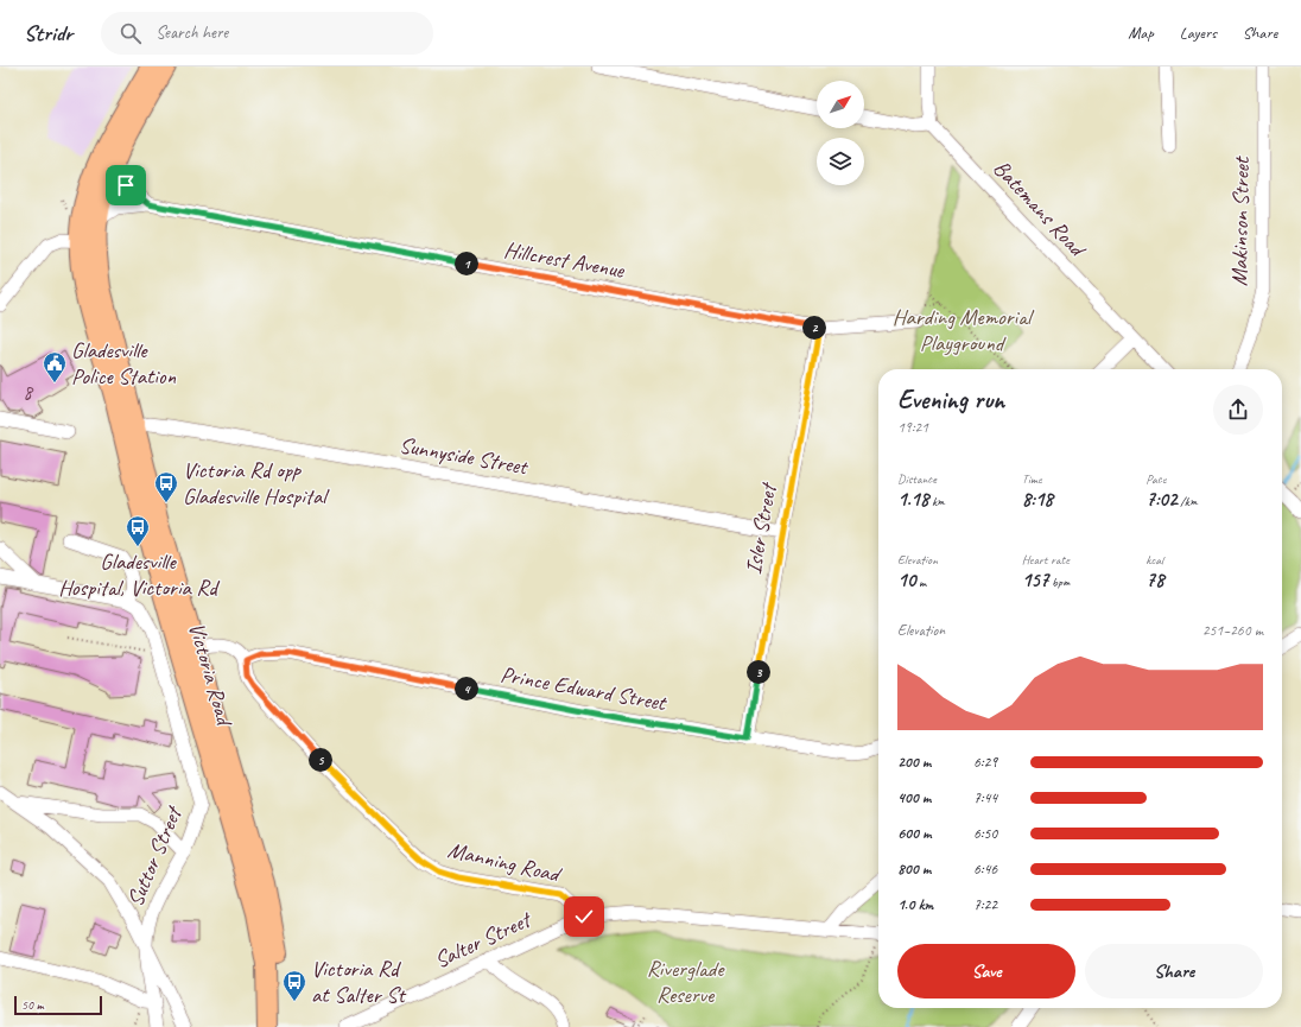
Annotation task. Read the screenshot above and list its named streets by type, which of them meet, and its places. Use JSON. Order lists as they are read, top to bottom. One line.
{"streets":{"highway":["Victoria Road"],"street":["Batemans Road","Makinson Street","Hillcrest Avenue","Sunnyside Street","Isler Street","Prince Edward Street","Suttor Street","Manning Road","Salter Street"]},"crossings":[["Hillcrest Avenue","Isler Street"],["Sunnyside Street","Isler Street"],["Sunnyside Street","Victoria Road"],["Isler Street","Prince Edward Street"],["Prince Edward Street","Manning Road"],["Manning Road","Salter Street"]],"parks":["Harding Memorial Playground","Riverglade Reserve"],"places":{"public building":["Gladesville Police Station"],"bus stop":["Victoria Rd opp Gladesville Hospital","Gladesville Hospital, Victoria Rd","Victoria Rd at Salter St"]},"house_numbers":["8"],"scale_bar":"50 m","north":"top right","page":{"header":"Stridr","search":"Search here","nav":["Map","Layers","Share"],"pins":["1","2","3","4","5"],"heading":["Evening run","19:21"],"stats":[["Distance","1.18 km"],["Time","8:18"],["Pace","7:02 /km"],["Elevation","10 m"],["Heart rate","157 bpm"],["kcal","78"]],"chart":["Elevation","251–260 m"],"list":[{"name":"200 m","note":"6:29"},{"name":"400 m","note":"7:44"},{"name":"600 m","note":"6:50"},{"name":"800 m","note":"6:46"},{"name":"1.0 km","note":"7:22"}],"buttons":["Save","Share"],"scale":"50 m"}}
